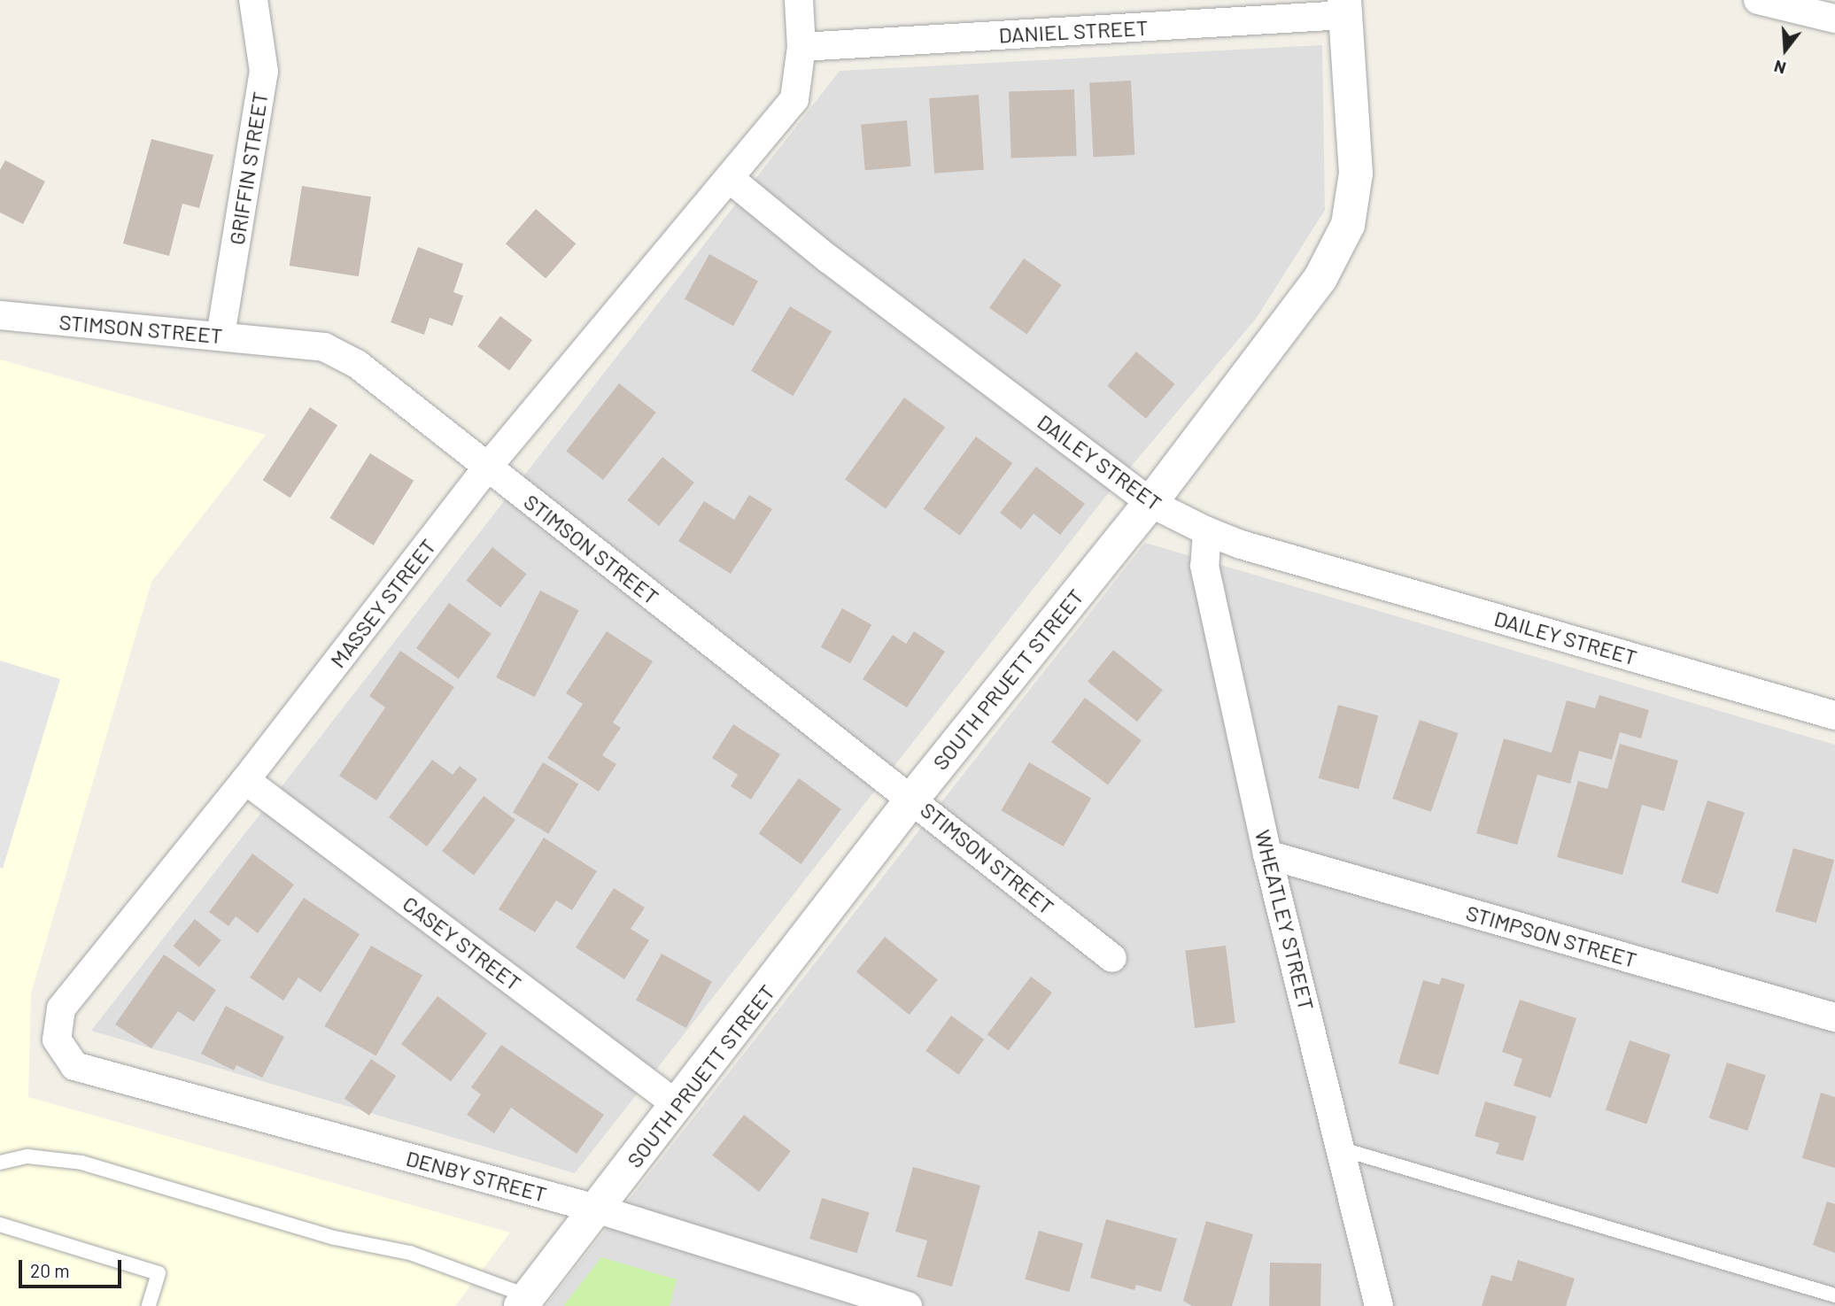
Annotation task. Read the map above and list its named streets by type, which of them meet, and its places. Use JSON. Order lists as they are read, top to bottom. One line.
{"streets":{"street":["DANIEL STREET","GRIFFIN STREET","STIMSON STREET","DAILEY STREET","MASSEY STREET","SOUTH PRUETT STREET","WHEATLEY STREET","STIMPSON STREET","CASEY STREET","DENBY STREET"]},"crossings":[["DANIEL STREET","SOUTH PRUETT STREET"],["GRIFFIN STREET","STIMSON STREET"],["STIMSON STREET","MASSEY STREET"],["STIMSON STREET","SOUTH PRUETT STREET"],["DAILEY STREET","MASSEY STREET"],["DAILEY STREET","SOUTH PRUETT STREET"],["DAILEY STREET","WHEATLEY STREET"],["MASSEY STREET","CASEY STREET"],["MASSEY STREET","DENBY STREET"],["SOUTH PRUETT STREET","CASEY STREET"],["SOUTH PRUETT STREET","DENBY STREET"],["WHEATLEY STREET","STIMPSON STREET"]],"scale_bar":"20 m","north":"bottom"}
